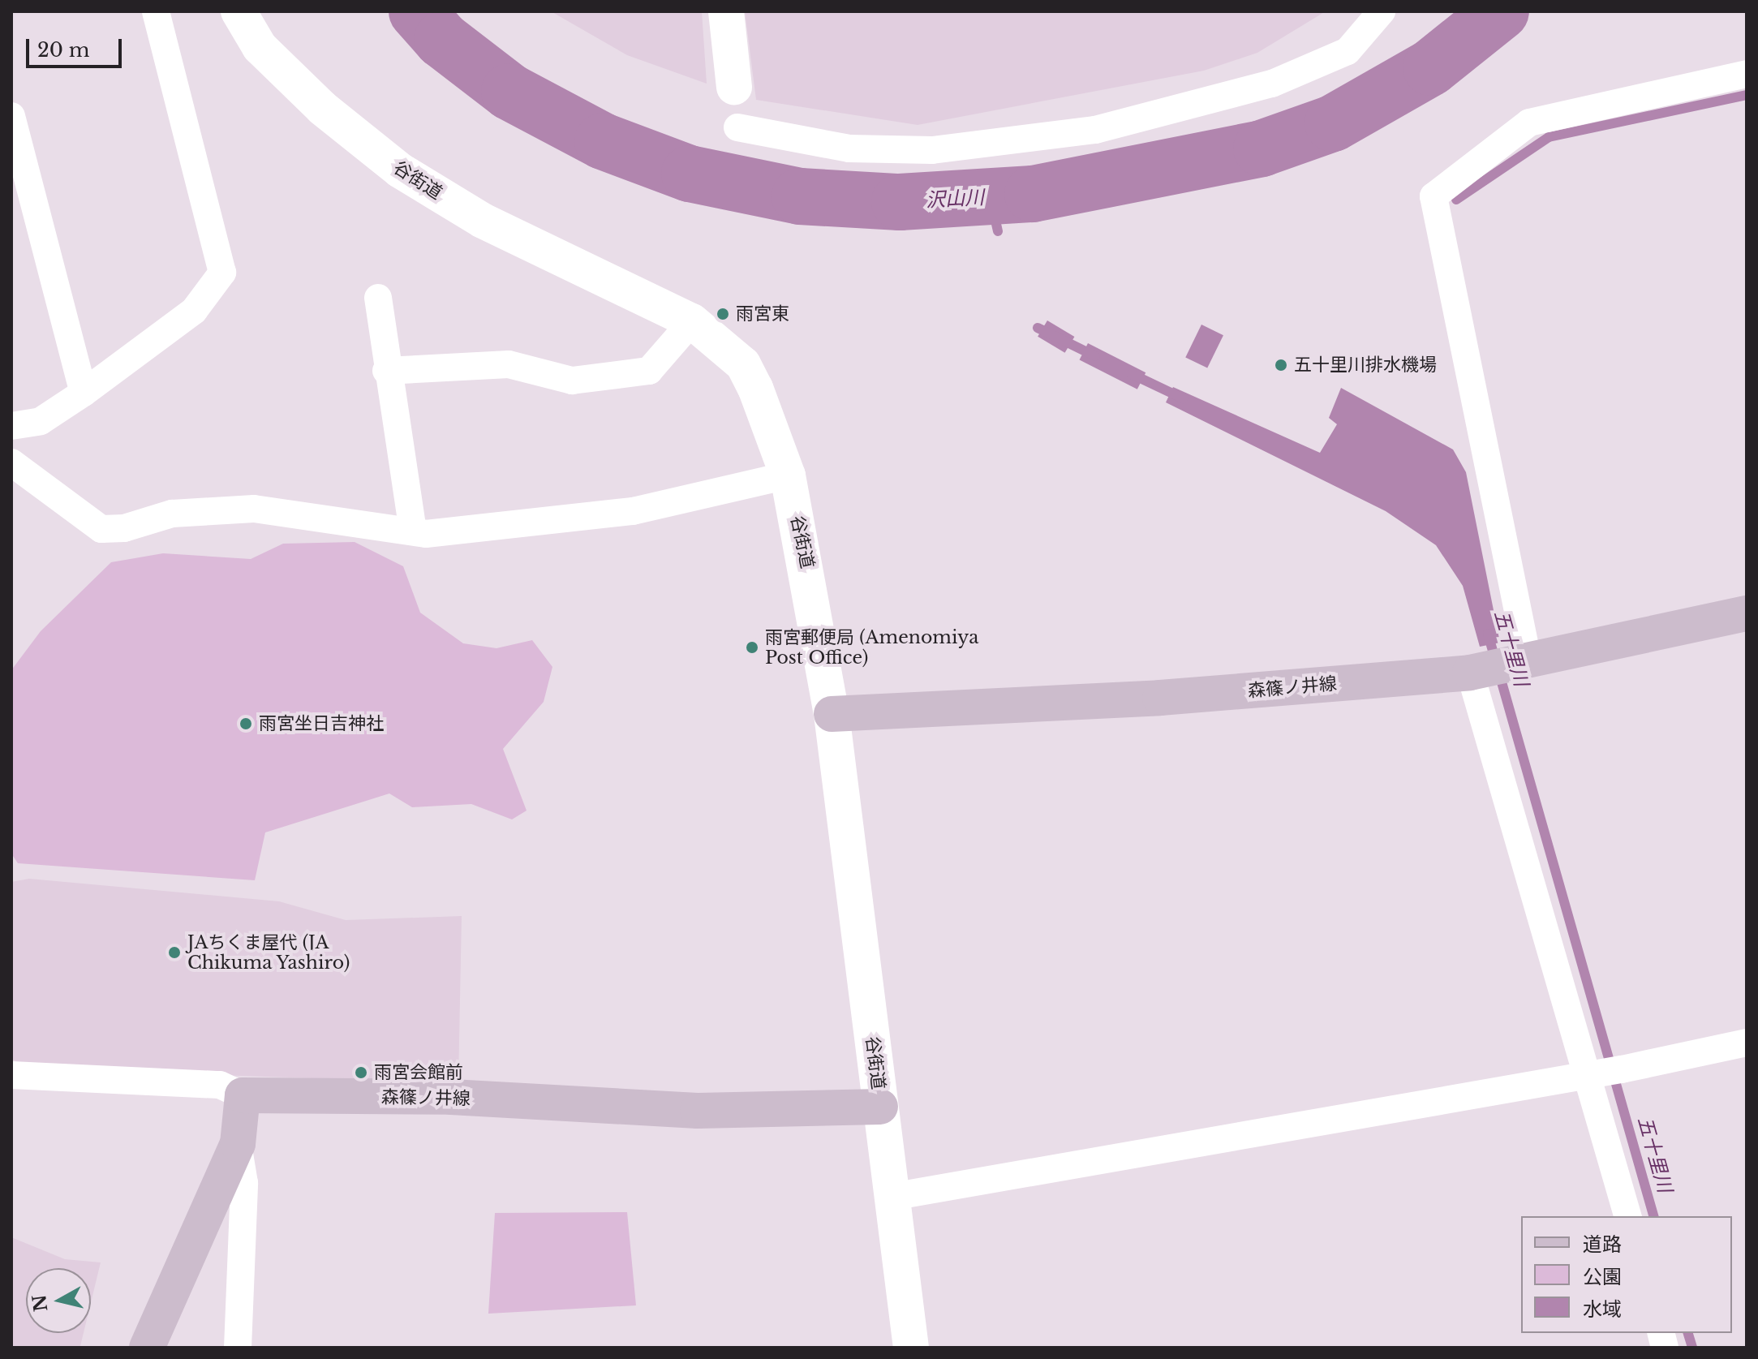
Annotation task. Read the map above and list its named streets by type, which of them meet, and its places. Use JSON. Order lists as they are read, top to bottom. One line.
{"streets":{"main road":["森篠ノ井線"],"street":["谷街道"]},"crossings":[["谷街道","森篠ノ井線"]],"water":["沢山川","五十里川"],"places":["雨宮東","五十里川排水機場","雨宮郵便局 (Amenomiya Post Office)","雨宮坐日吉神社","JAちくま屋代 (JA Chikuma Yashiro)","雨宮会館前"],"legend":["道路","公園","水域"],"scale_bar":"20 m","north":"left"}
